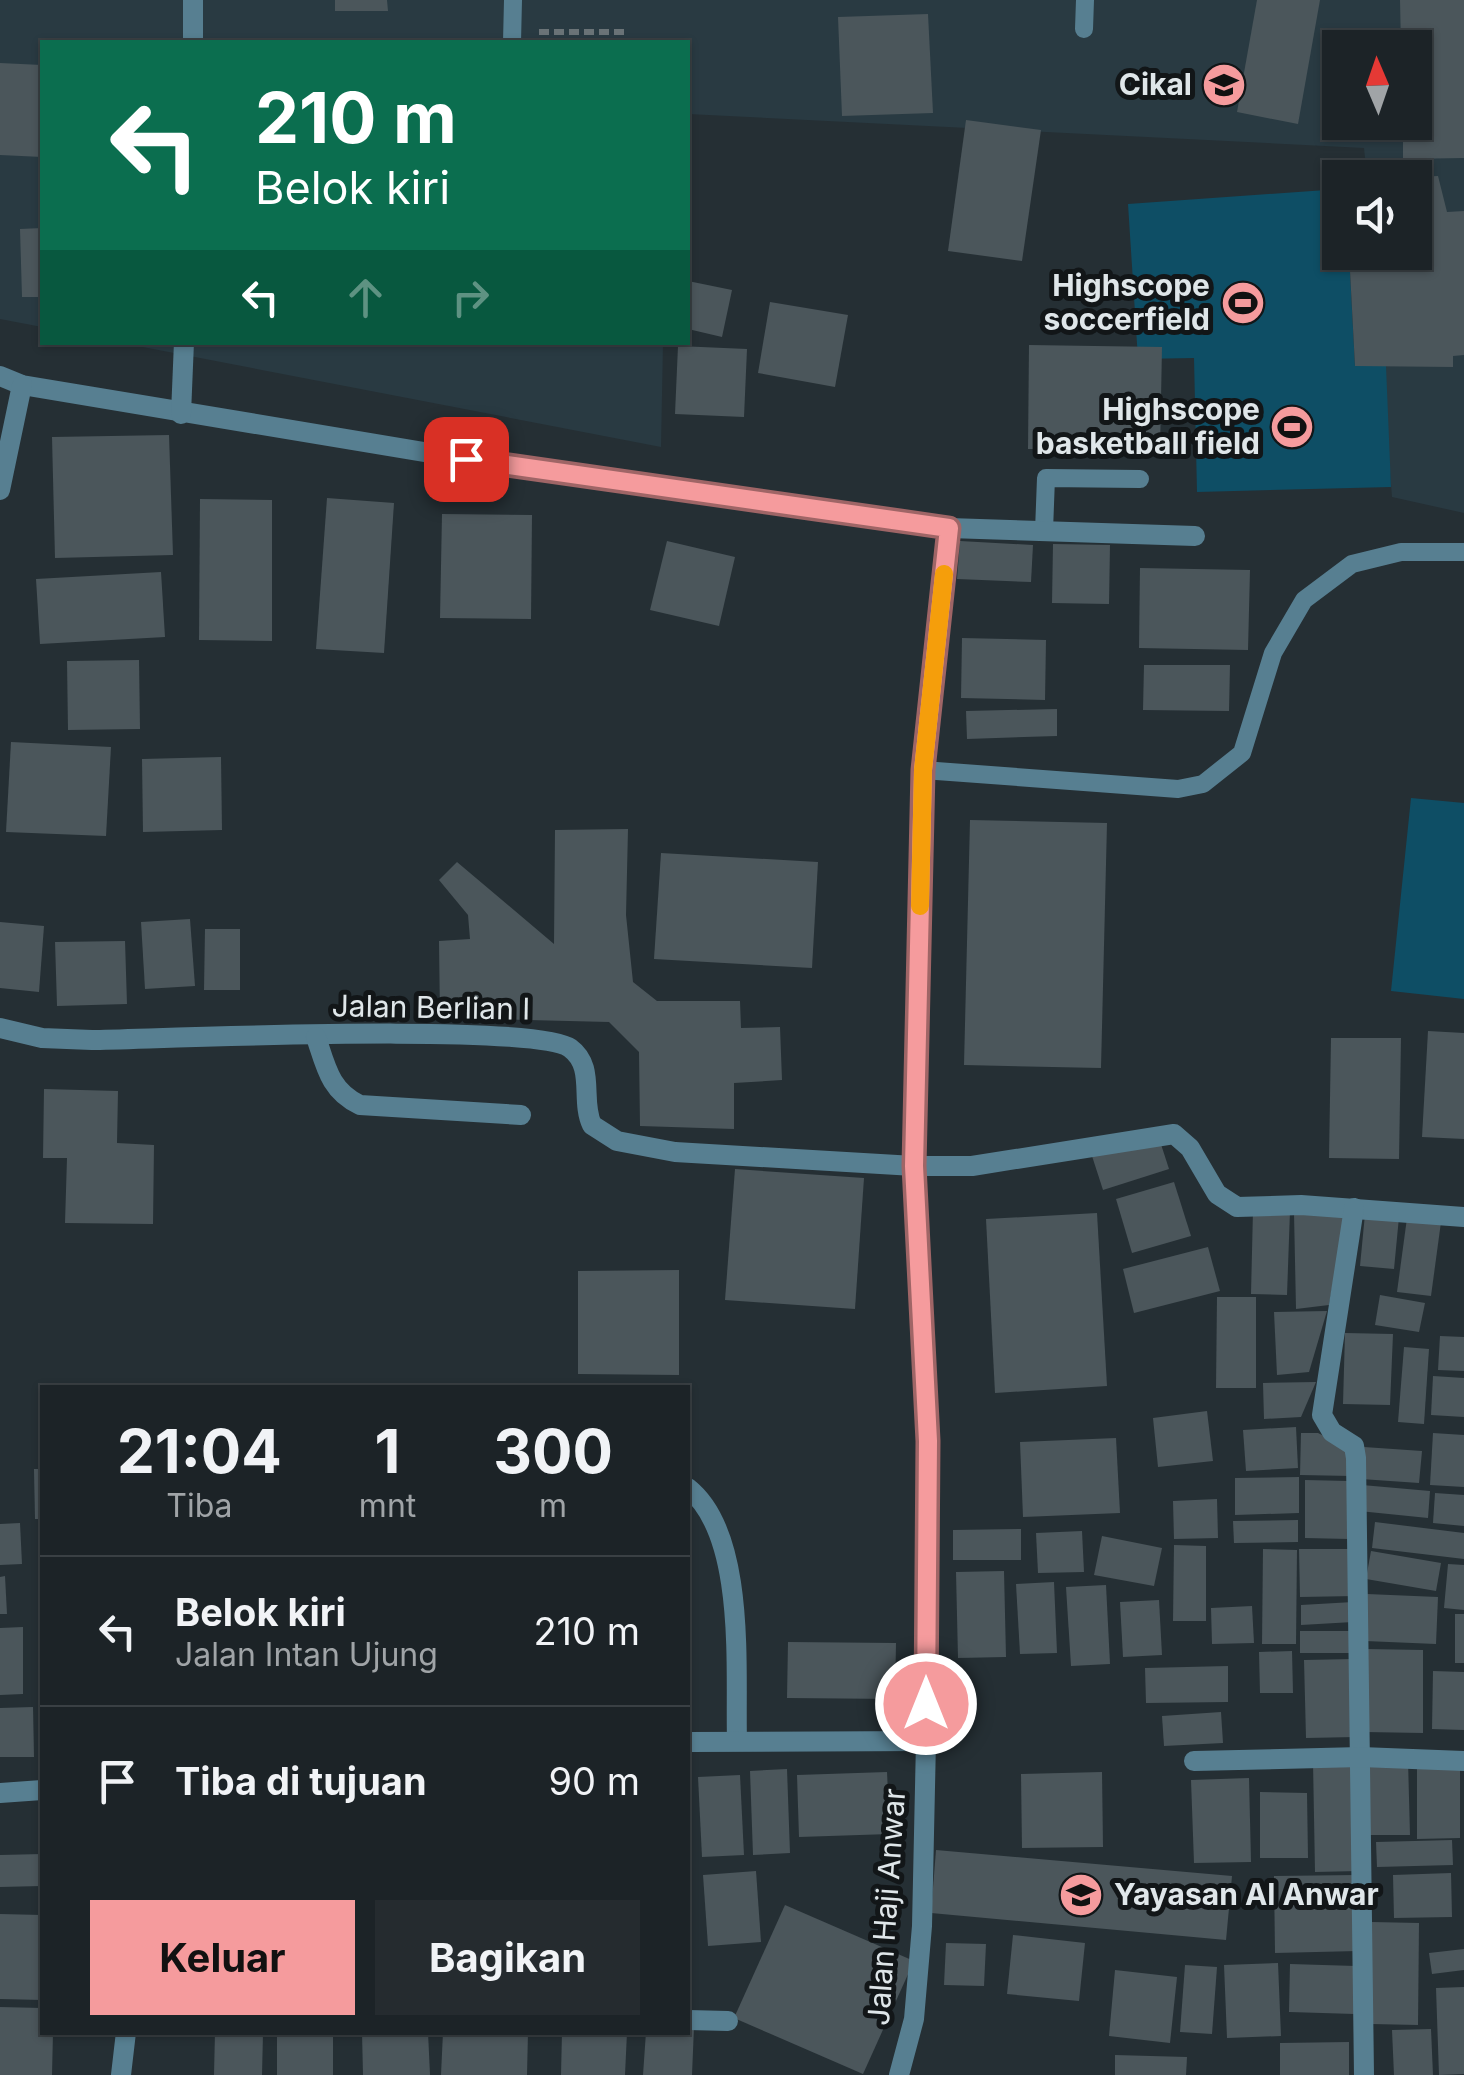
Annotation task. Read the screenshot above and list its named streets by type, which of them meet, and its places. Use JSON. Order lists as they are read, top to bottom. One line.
{"streets":{"street":["Jalan Berlian I","Jalan Haji Anwar"]},"crossings":[["Jalan Berlian I","Jalan Haji Anwar"]],"places":{"school or university":["Cikal","Yayasan Al Anwar"],"sports":["Highscope soccerfield","Highscope basketball field"]},"north":"top","page":{"turn":["210 m","Belok kiri"],"eta":["21:04","Tiba","1","mnt","300","m"],"list":[{"name":"Belok kiri","note":"Jalan Intan Ujung","value":"210 m"},{"name":"Tiba di tujuan","value":"90 m"}],"buttons":["Keluar","Bagikan"]}}
